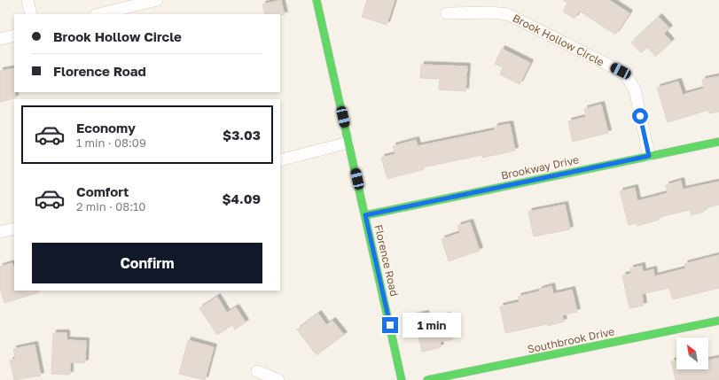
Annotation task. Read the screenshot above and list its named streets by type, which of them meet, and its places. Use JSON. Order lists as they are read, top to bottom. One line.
{"streets":{"street":["Brook Hollow Circle","Brookway Drive","Florence Road","Southbrook Drive"]},"crossings":[["Brook Hollow Circle","Brookway Drive"],["Brookway Drive","Florence Road"]],"north":"top left","page":{"banner":["Brook Hollow Circle","Florence Road"],"list":[{"name":"Economy","note":"1 min · 08:09","value":"$3.03"},{"name":"Comfort","note":"2 min · 08:10","value":"$4.09"}],"buttons":"Confirm","bubble":"1 min"}}
